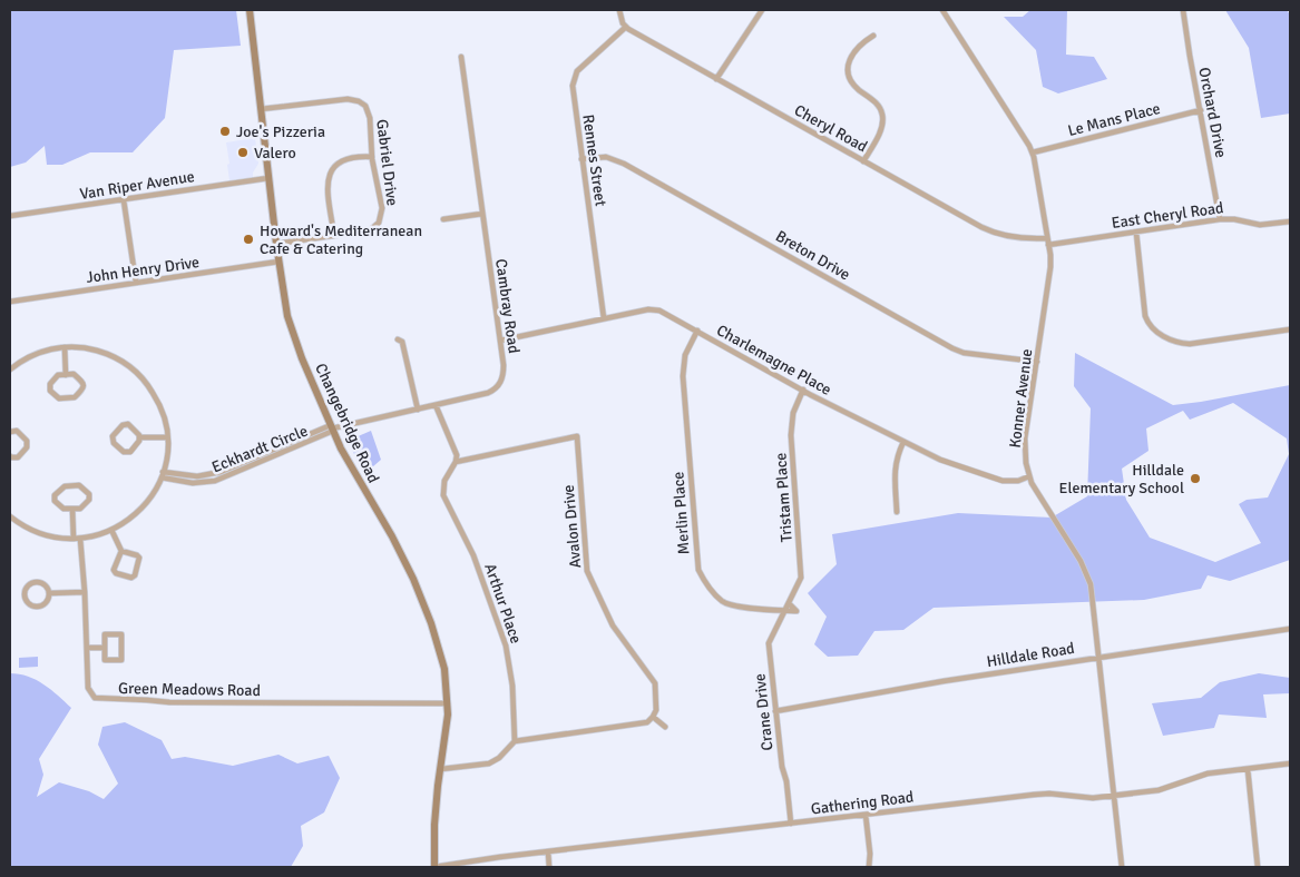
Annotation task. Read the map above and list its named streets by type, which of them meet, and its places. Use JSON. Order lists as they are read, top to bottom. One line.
{"streets":{"main road":["Changebridge Road"],"street":["Orchard Drive","Le Mans Place","Cheryl Road","Rennes Street","Gabriel Drive","Van Riper Avenue","East Cheryl Road","Breton Drive","John Henry Drive","Cambray Road","Charlemagne Place","Konner Avenue","Eckhardt Circle","Tristam Place","Merlin Place","Avalon Drive","Arthur Place","Hilldale Road","Green Meadows Road","Crane Drive","Gathering Road"]},"crossings":[["Orchard Drive","Le Mans Place"],["Orchard Drive","East Cheryl Road"],["Le Mans Place","Konner Avenue"],["Cheryl Road","Rennes Street"],["Cheryl Road","Konner Avenue"],["Rennes Street","Breton Drive"],["Rennes Street","Charlemagne Place"],["Gabriel Drive","Changebridge Road"],["Van Riper Avenue","Changebridge Road"],["East Cheryl Road","Konner Avenue"],["Breton Drive","Konner Avenue"],["John Henry Drive","Changebridge Road"],["Cambray Road","Charlemagne Place"],["Cambray Road","Changebridge Road"],["Cambray Road","Eckhardt Circle"],["Charlemagne Place","Konner Avenue"],["Charlemagne Place","Tristam Place"],["Charlemagne Place","Merlin Place"],["Konner Avenue","Hilldale Road"],["Konner Avenue","Gathering Road"],["Changebridge Road","Eckhardt Circle"],["Changebridge Road","Green Meadows Road"],["Changebridge Road","Gathering Road"],["Tristam Place","Crane Drive"],["Merlin Place","Crane Drive"],["Avalon Drive","Arthur Place"],["Hilldale Road","Crane Drive"],["Crane Drive","Gathering Road"]],"places":["Joe's Pizzeria","Valero","Howard's Mediterranean Cafe & Catering","Hilldale Elementary School"]}
